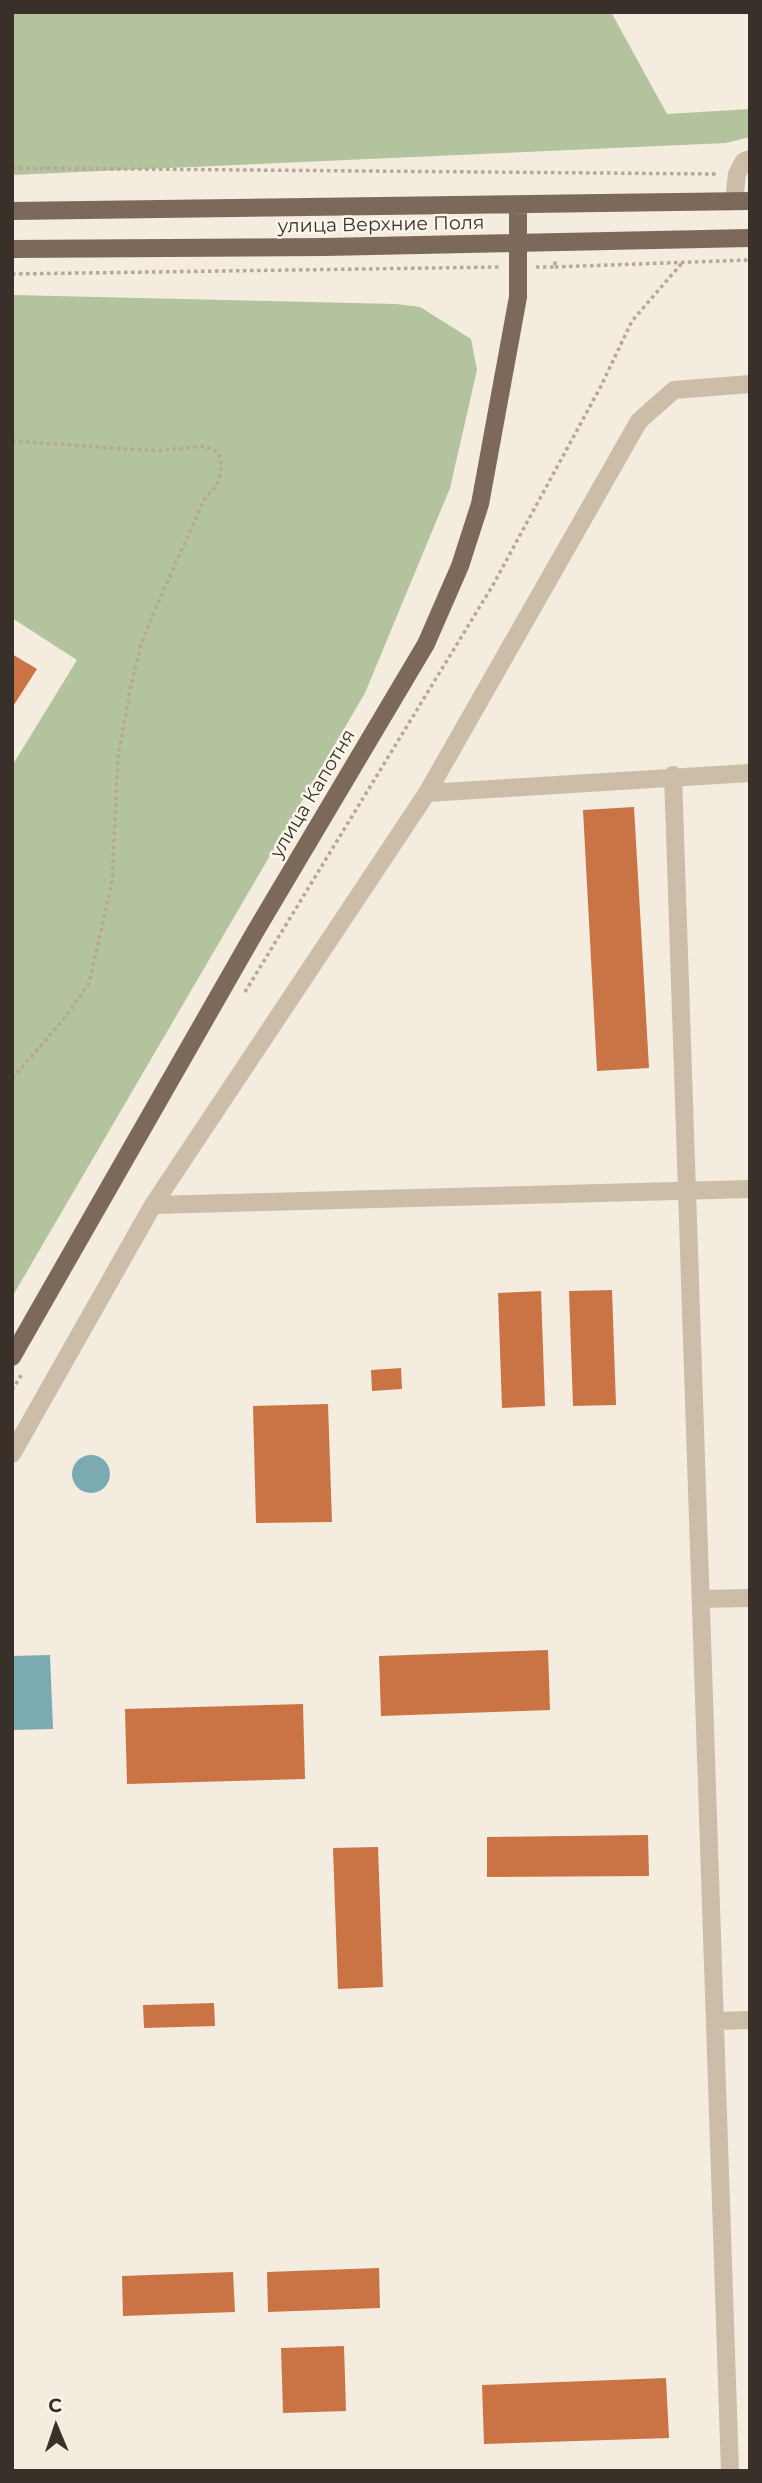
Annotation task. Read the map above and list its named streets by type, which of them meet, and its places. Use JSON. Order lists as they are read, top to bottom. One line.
{"streets":{"main road":["улица Верхние Поля","улица Капотня"]},"crossings":[["улица Верхние Поля","улица Капотня"]],"north":"top"}
